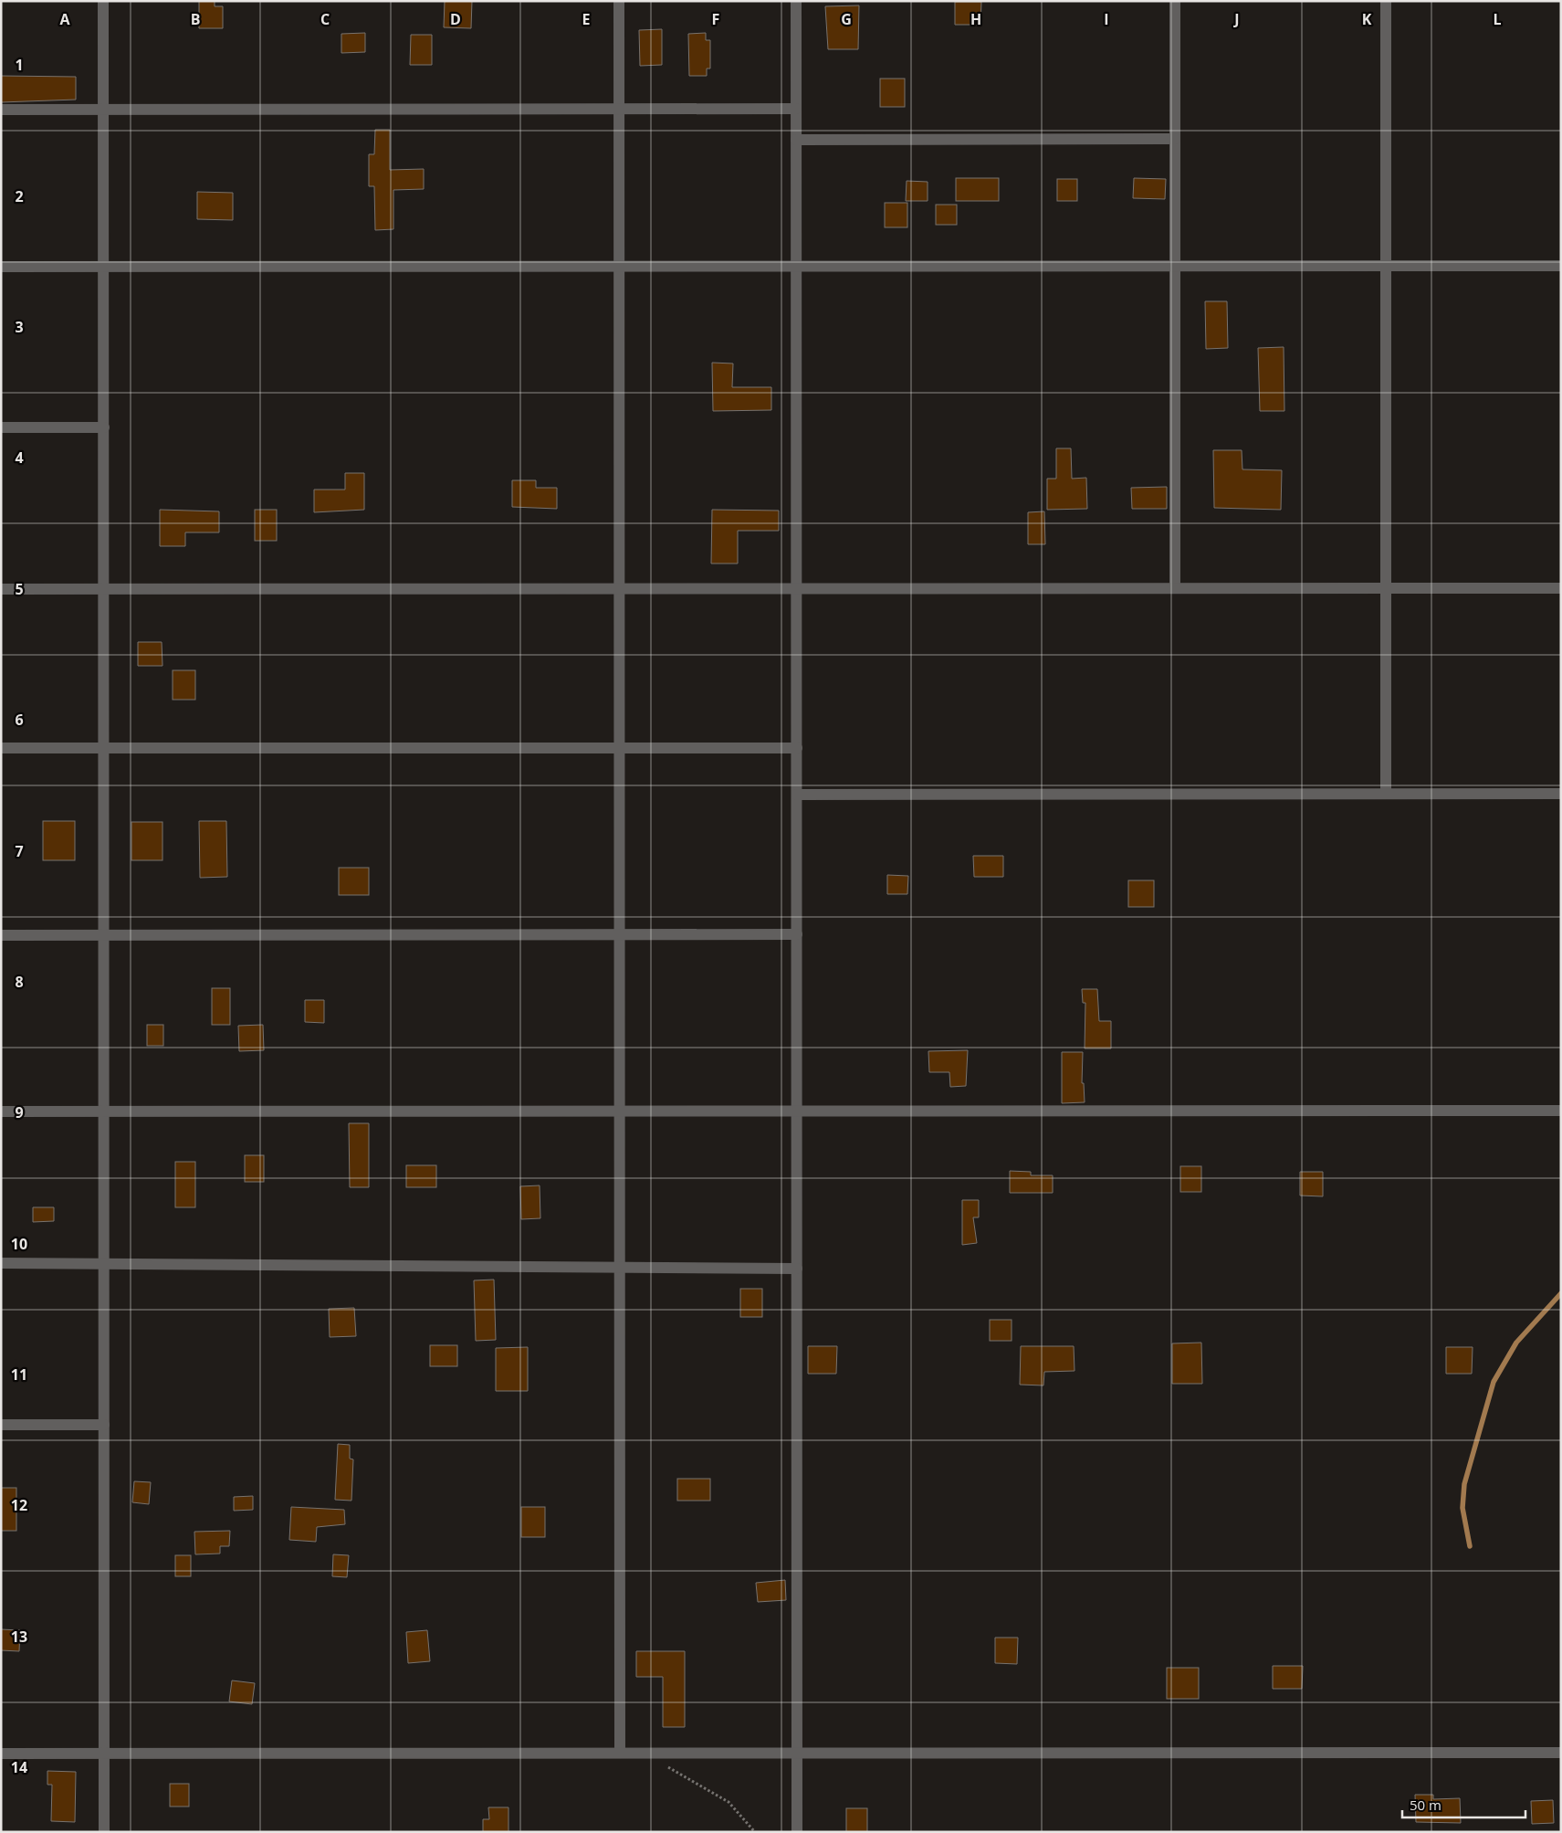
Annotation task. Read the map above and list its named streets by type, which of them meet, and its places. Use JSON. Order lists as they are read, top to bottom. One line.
{"scale_bar":"50 m","grid":{"columns":["A","B","C","D","E","F","G","H","I","J","K","L"],"rows":["1","2","3","4","5","6","7","8","9","10","11","12","13","14"]}}
